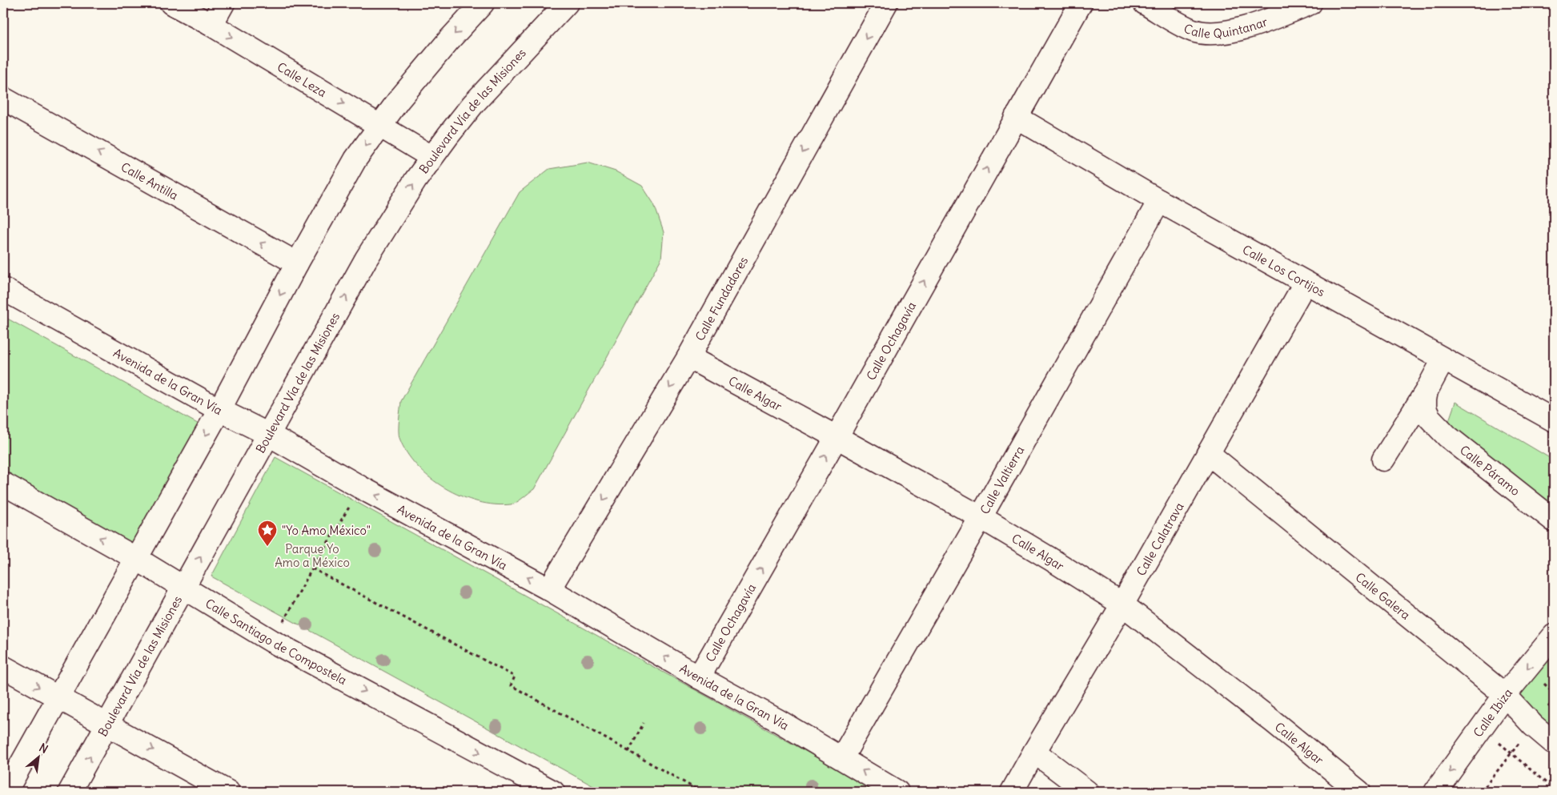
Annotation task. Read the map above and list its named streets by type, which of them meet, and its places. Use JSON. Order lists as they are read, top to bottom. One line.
{"streets":{"street":["Calle Quintanar","Calle Leza","Boulevard Vía de las Misiones","Calle Antilla","Calle Los Cortijos","Calle Fundadores","Calle Ochagavía","Avenida de la Gran Vía","Calle Algar","Calle Páramo","Calle Valtierra","Calle Calatrava","Calle Galera","Calle Santiago de Compostela","Calle Ibiza"]},"crossings":[["Calle Leza","Boulevard Vía de las Misiones"],["Boulevard Vía de las Misiones","Avenida de la Gran Vía"],["Boulevard Vía de las Misiones","Calle Santiago de Compostela"],["Calle Los Cortijos","Calle Ochagavía"],["Calle Los Cortijos","Calle Valtierra"],["Calle Los Cortijos","Calle Calatrava"],["Calle Fundadores","Avenida de la Gran Vía"],["Calle Fundadores","Calle Algar"],["Calle Ochagavía","Avenida de la Gran Vía"],["Calle Ochagavía","Calle Algar"],["Avenida de la Gran Vía","Calle Valtierra"],["Calle Algar","Calle Valtierra"],["Calle Algar","Calle Calatrava"],["Calle Calatrava","Calle Galera"],["Calle Galera","Calle Ibiza"]],"one_way":["Calle Leza","Calle Antilla","Calle Fundadores","Calle Ochagavía","Avenida de la Gran Vía","Calle Ibiza"],"parks":["Parque Yo Amo a México"],"places":{"place":["\"Yo Amo México\""]},"north":"top right"}
